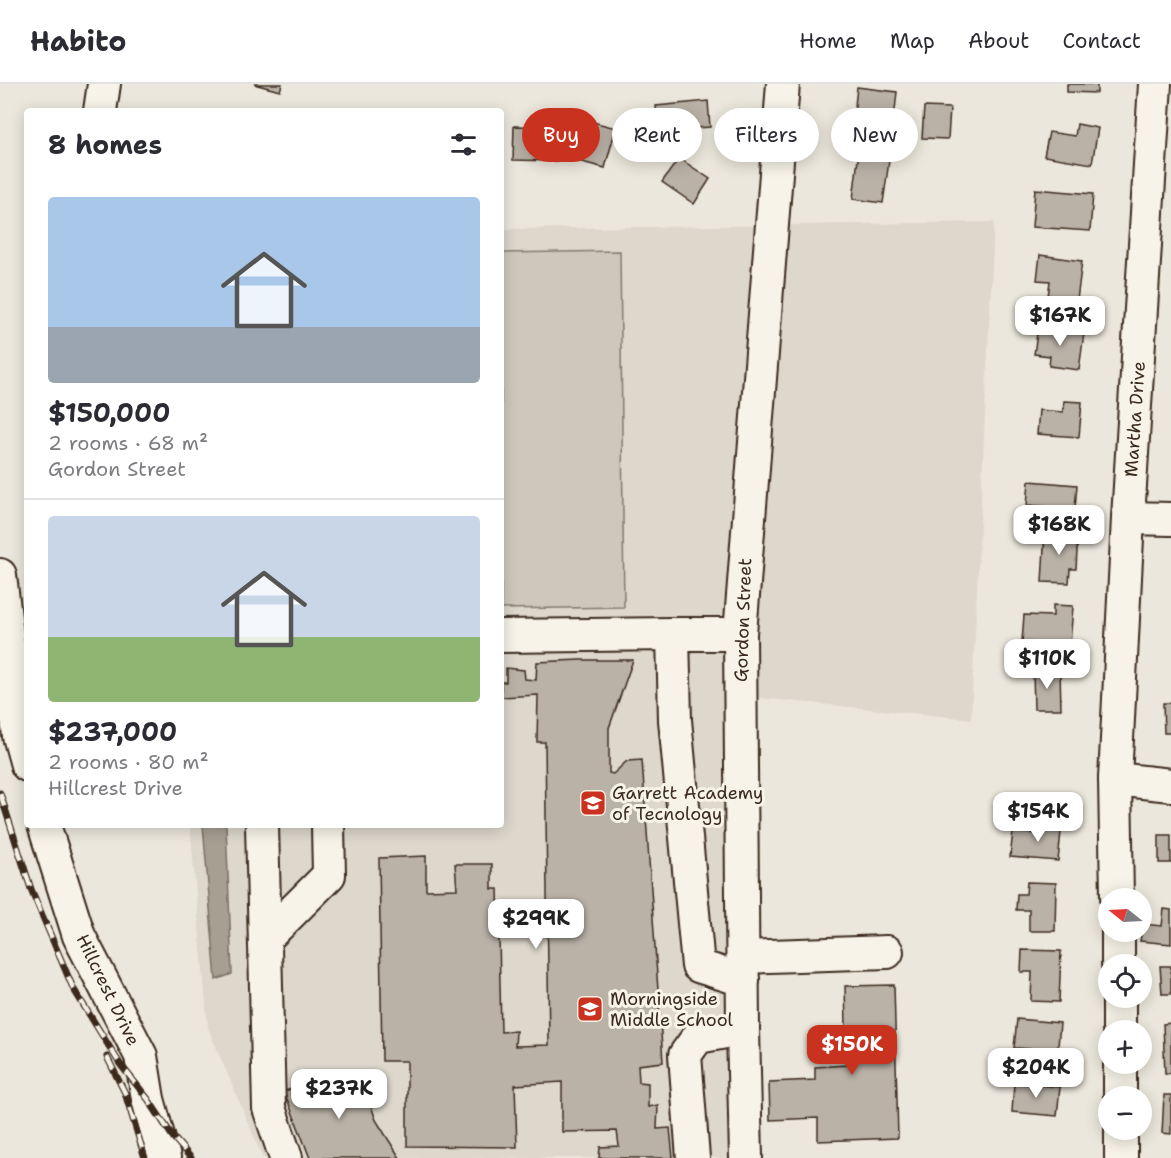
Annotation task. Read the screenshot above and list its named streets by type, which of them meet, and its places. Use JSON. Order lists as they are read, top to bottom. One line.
{"streets":{"street":["Martha Drive","Gordon Street","Hillcrest Drive"]},"places":{"school or university":["Garrett Academy of Tecnology","Morningside Middle School"]},"north":"left","page":{"header":"Habito","nav":["Home","Map","About","Contact"],"chip":["Buy","Rent","Filters","New"],"heading":"8 homes","list":[{"name":"$150,000","note":"2 rooms · 68 m² · Gordon Street"},{"name":"$237,000","note":"2 rooms · 80 m² · Hillcrest Drive"}],"price":["$167K","$168K","$110K","$154K","$299K","$150K","$204K","$237K"],"map_buttons":["+","−"]}}
